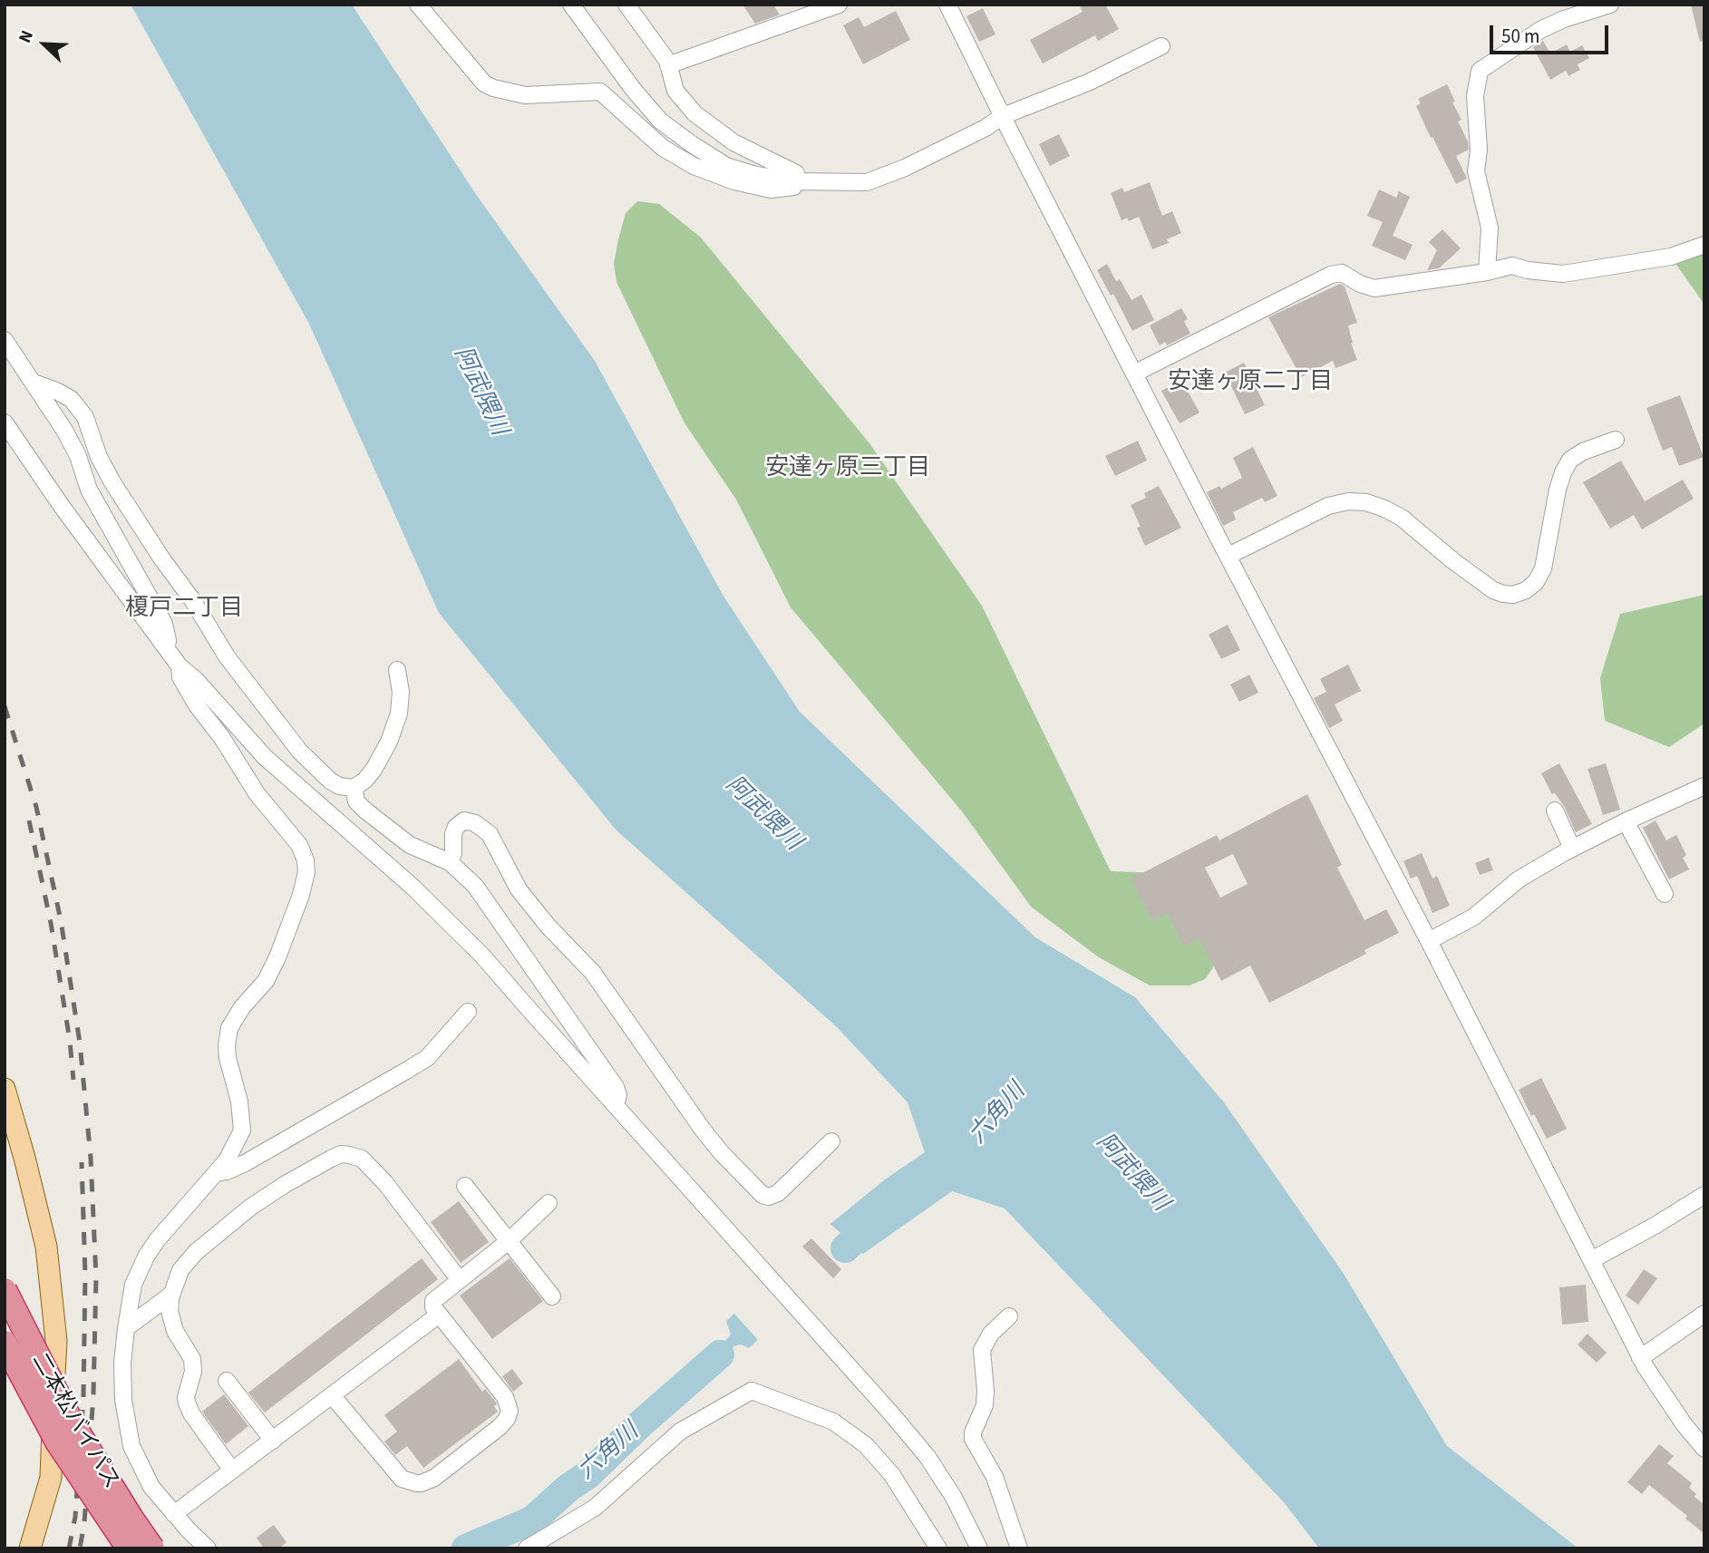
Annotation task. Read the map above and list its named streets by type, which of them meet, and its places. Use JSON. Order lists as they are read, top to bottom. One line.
{"streets":{"highway":["二本松バイパス"]},"districts":["安達ヶ原二丁目","安達ヶ原三丁目","榎戸二丁目"],"water":["阿武隈川","六角川"],"scale_bar":"50 m","north":"top left"}
